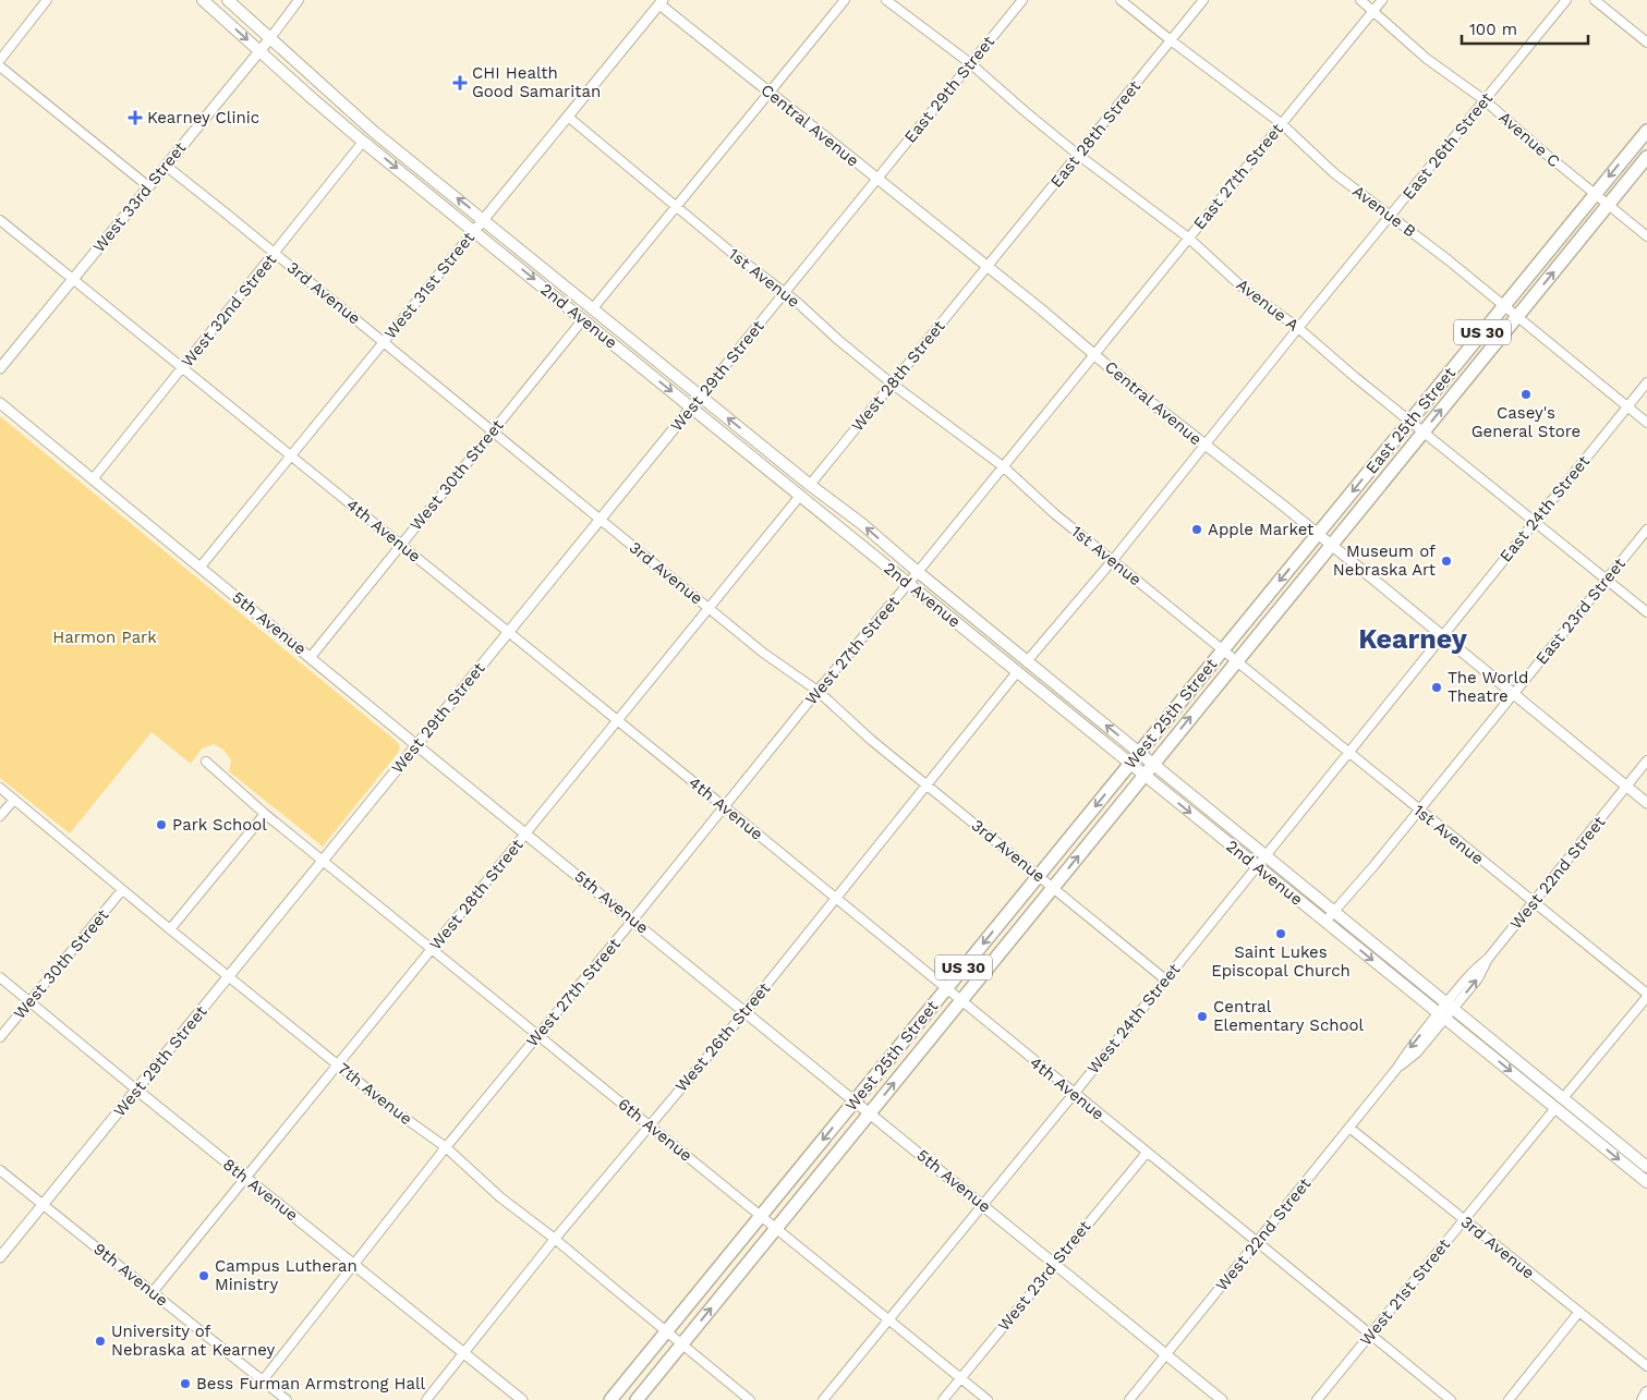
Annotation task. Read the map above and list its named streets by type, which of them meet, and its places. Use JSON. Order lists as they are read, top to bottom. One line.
{"streets":{"main road":["2nd Avenue","US 30","East 25th Street","West 25th Street"],"street":["East 29th Street","Central Avenue","East 28th Street","Avenue C","East 26th Street","East 27th Street","West 33rd Street","Avenue B","1st Avenue","West 31st Street","3rd Avenue","Avenue A","West 32nd Street","West 29th Street","West 28th Street","West 30th Street","East 24th Street","4th Avenue","East 23rd Street","5th Avenue","West 27th Street","West 22nd Street","West 24th Street","West 26th Street","7th Avenue","6th Avenue","8th Avenue","9th Avenue","West 23rd Street","West 21st Street"]},"crossings":[["East 29th Street","Central Avenue"],["East 29th Street","Avenue A"],["East 29th Street","West 29th Street"],["Central Avenue","East 28th Street"],["Central Avenue","East 26th Street"],["Central Avenue","East 27th Street"],["Central Avenue","West 31st Street"],["Central Avenue","West 29th Street"],["Central Avenue","West 28th Street"],["Central Avenue","East 25th Street"],["Central Avenue","East 24th Street"],["Central Avenue","East 23rd Street"],["Central Avenue","West 27th Street"],["Central Avenue","West 25th Street"],["Central Avenue","West 22nd Street"],["Central Avenue","West 24th Street"],["East 28th Street","Avenue B"],["East 28th Street","Avenue A"],["East 28th Street","West 28th Street"],["Avenue C","East 26th Street"],["Avenue C","East 27th Street"],["Avenue C","East 25th Street"],["East 26th Street","Avenue B"],["East 26th Street","Avenue A"],["East 27th Street","Avenue B"],["East 27th Street","Avenue A"],["East 27th Street","West 27th Street"],["West 33rd Street","3rd Avenue"],["West 33rd Street","2nd Avenue"],["West 33rd Street","4th Avenue"],["Avenue B","East 25th Street"],["Avenue B","East 24th Street"],["1st Avenue","West 31st Street"],["1st Avenue","West 29th Street"],["1st Avenue","West 28th Street"],["1st Avenue","West 27th Street"],["1st Avenue","West 25th Street"],["1st Avenue","West 22nd Street"],["1st Avenue","West 24th Street"],["West 31st Street","3rd Avenue"],["West 31st Street","2nd Avenue"],["West 31st Street","4th Avenue"],["West 31st Street","5th Avenue"],["3rd Avenue","West 32nd Street"],["3rd Avenue","West 29th Street"],["3rd Avenue","West 28th Street"],["3rd Avenue","West 30th Street"],["3rd Avenue","West 27th Street"],["3rd Avenue","West 25th Street"],["3rd Avenue","West 22nd Street"],["3rd Avenue","West 24th Street"],["3rd Avenue","West 26th Street"],["3rd Avenue","West 21st Street"],["Avenue A","East 25th Street"],["Avenue A","East 24th Street"],["Avenue A","East 23rd Street"],["West 32nd Street","2nd Avenue"],["West 32nd Street","4th Avenue"],["West 32nd Street","5th Avenue"],["2nd Avenue","West 29th Street"],["2nd Avenue","West 28th Street"],["2nd Avenue","West 30th Street"],["2nd Avenue","West 27th Street"],["2nd Avenue","West 25th Street"],["2nd Avenue","West 22nd Street"],["2nd Avenue","West 24th Street"],["2nd Avenue","West 26th Street"],["2nd Avenue","West 21st Street"],["West 29th Street","4th Avenue"],["West 29th Street","5th Avenue"],["West 29th Street","7th Avenue"],["West 29th Street","6th Avenue"],["West 29th Street","8th Avenue"],["West 29th Street","9th Avenue"],["West 28th Street","4th Avenue"],["West 28th Street","5th Avenue"],["West 28th Street","7th Avenue"],["West 28th Street","6th Avenue"],["West 28th Street","8th Avenue"],["West 28th Street","9th Avenue"],["East 25th Street","West 25th Street"],["West 30th Street","4th Avenue"],["West 30th Street","5th Avenue"],["West 30th Street","7th Avenue"],["West 30th Street","8th Avenue"],["East 24th Street","West 24th Street"],["4th Avenue","West 27th Street"],["4th Avenue","West 25th Street"],["4th Avenue","West 22nd Street"],["4th Avenue","West 24th Street"],["4th Avenue","West 26th Street"],["4th Avenue","West 23rd Street"],["4th Avenue","West 21st Street"],["5th Avenue","West 27th Street"],["5th Avenue","West 25th Street"],["5th Avenue","West 22nd Street"],["5th Avenue","West 24th Street"],["5th Avenue","West 26th Street"],["5th Avenue","West 23rd Street"],["West 27th Street","7th Avenue"],["West 27th Street","6th Avenue"],["West 27th Street","8th Avenue"],["West 27th Street","9th Avenue"],["West 25th Street","7th Avenue"],["West 25th Street","6th Avenue"],["West 24th Street","6th Avenue"],["West 26th Street","7th Avenue"],["West 26th Street","6th Avenue"],["West 26th Street","8th Avenue"],["6th Avenue","West 23rd Street"]],"districts":["Kearney"],"parks":["Harmon Park"],"places":{"health":["CHI Health Good Samaritan","Kearney Clinic"],"other":["Casey's General Store","Apple Market","Museum of Nebraska Art","The World Theatre","Park School","Saint Lukes Episcopal Church","Central Elementary School","Campus Lutheran Ministry","University of Nebraska at Kearney","Bess Furman Armstrong Hall"]},"scale_bar":"100 m"}
